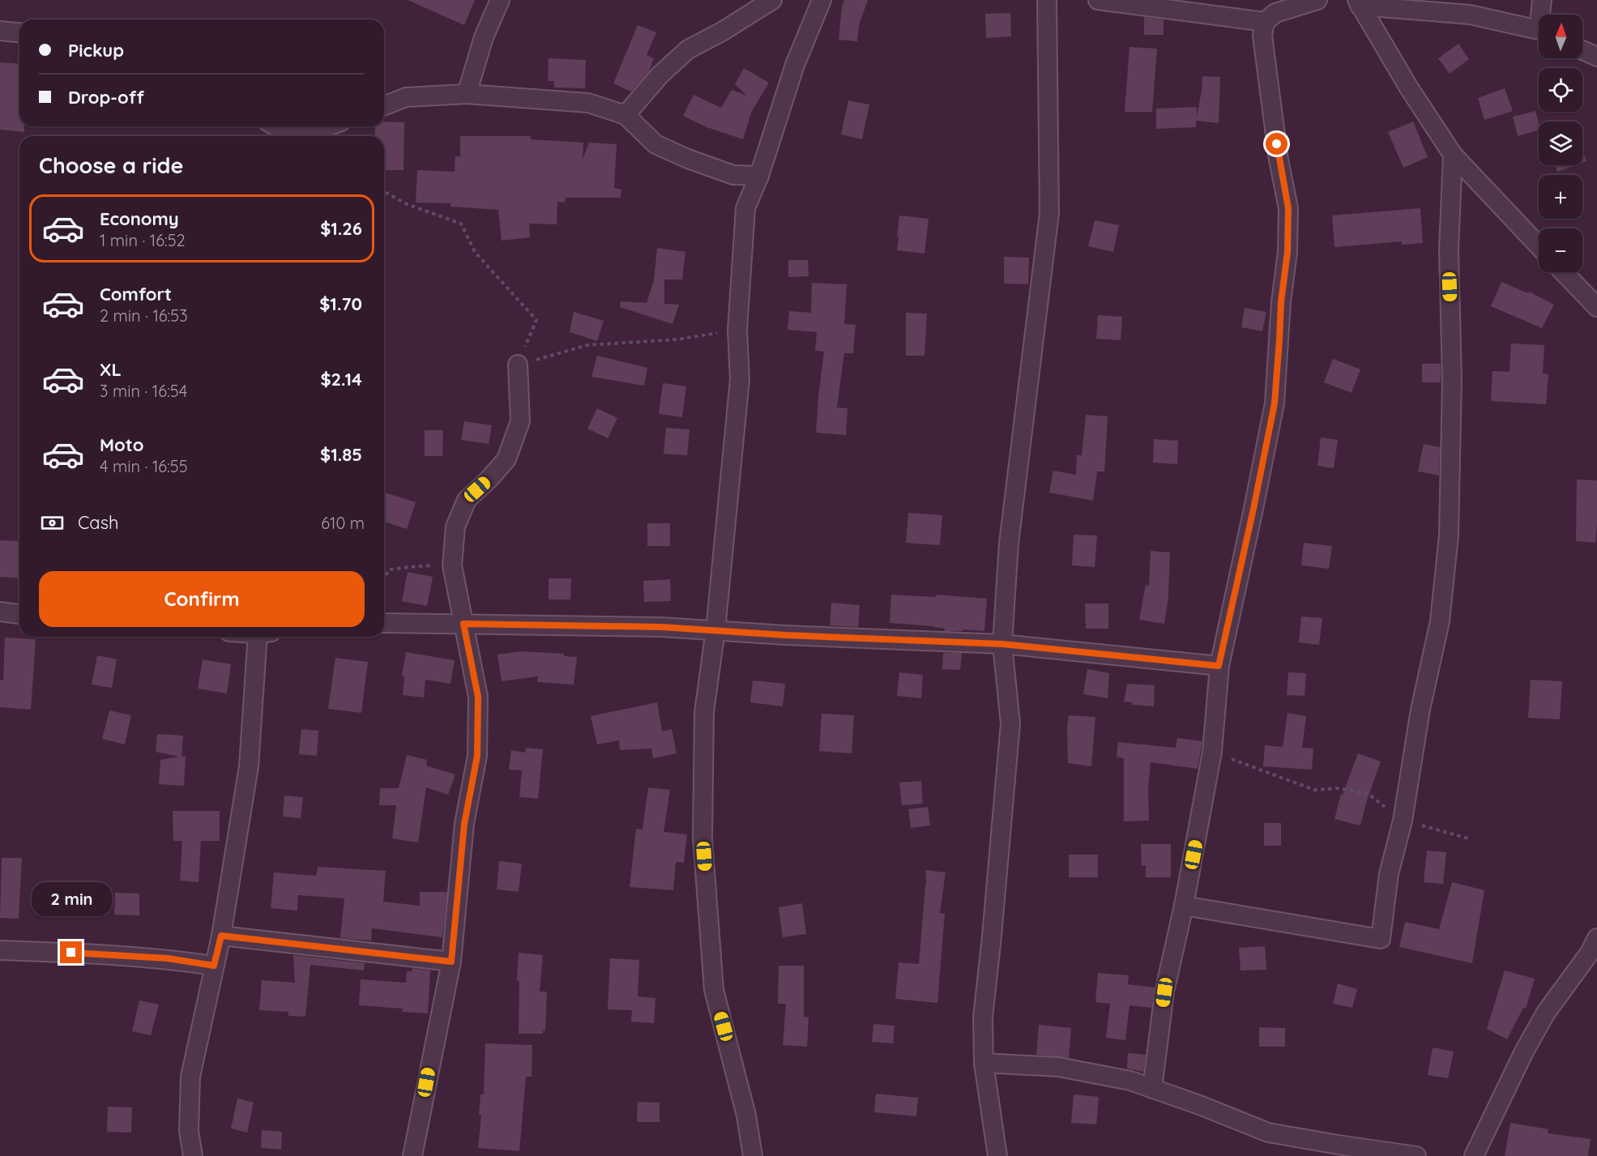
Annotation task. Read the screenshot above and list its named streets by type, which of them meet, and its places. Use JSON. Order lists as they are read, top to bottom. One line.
{"north":"top","page":{"map_buttons":["+","−"],"banner":["Pickup","Drop-off"],"heading":"Choose a ride","list":[{"name":"Economy","note":"1 min · 16:52","value":"$1.26"},{"name":"Comfort","note":"2 min · 16:53","value":"$1.70"},{"name":"XL","note":"3 min · 16:54","value":"$2.14"},{"name":"Moto","note":"4 min · 16:55","value":"$1.85"}],"pay":["Cash","610 m"],"buttons":"Confirm","bubble":"2 min"}}
